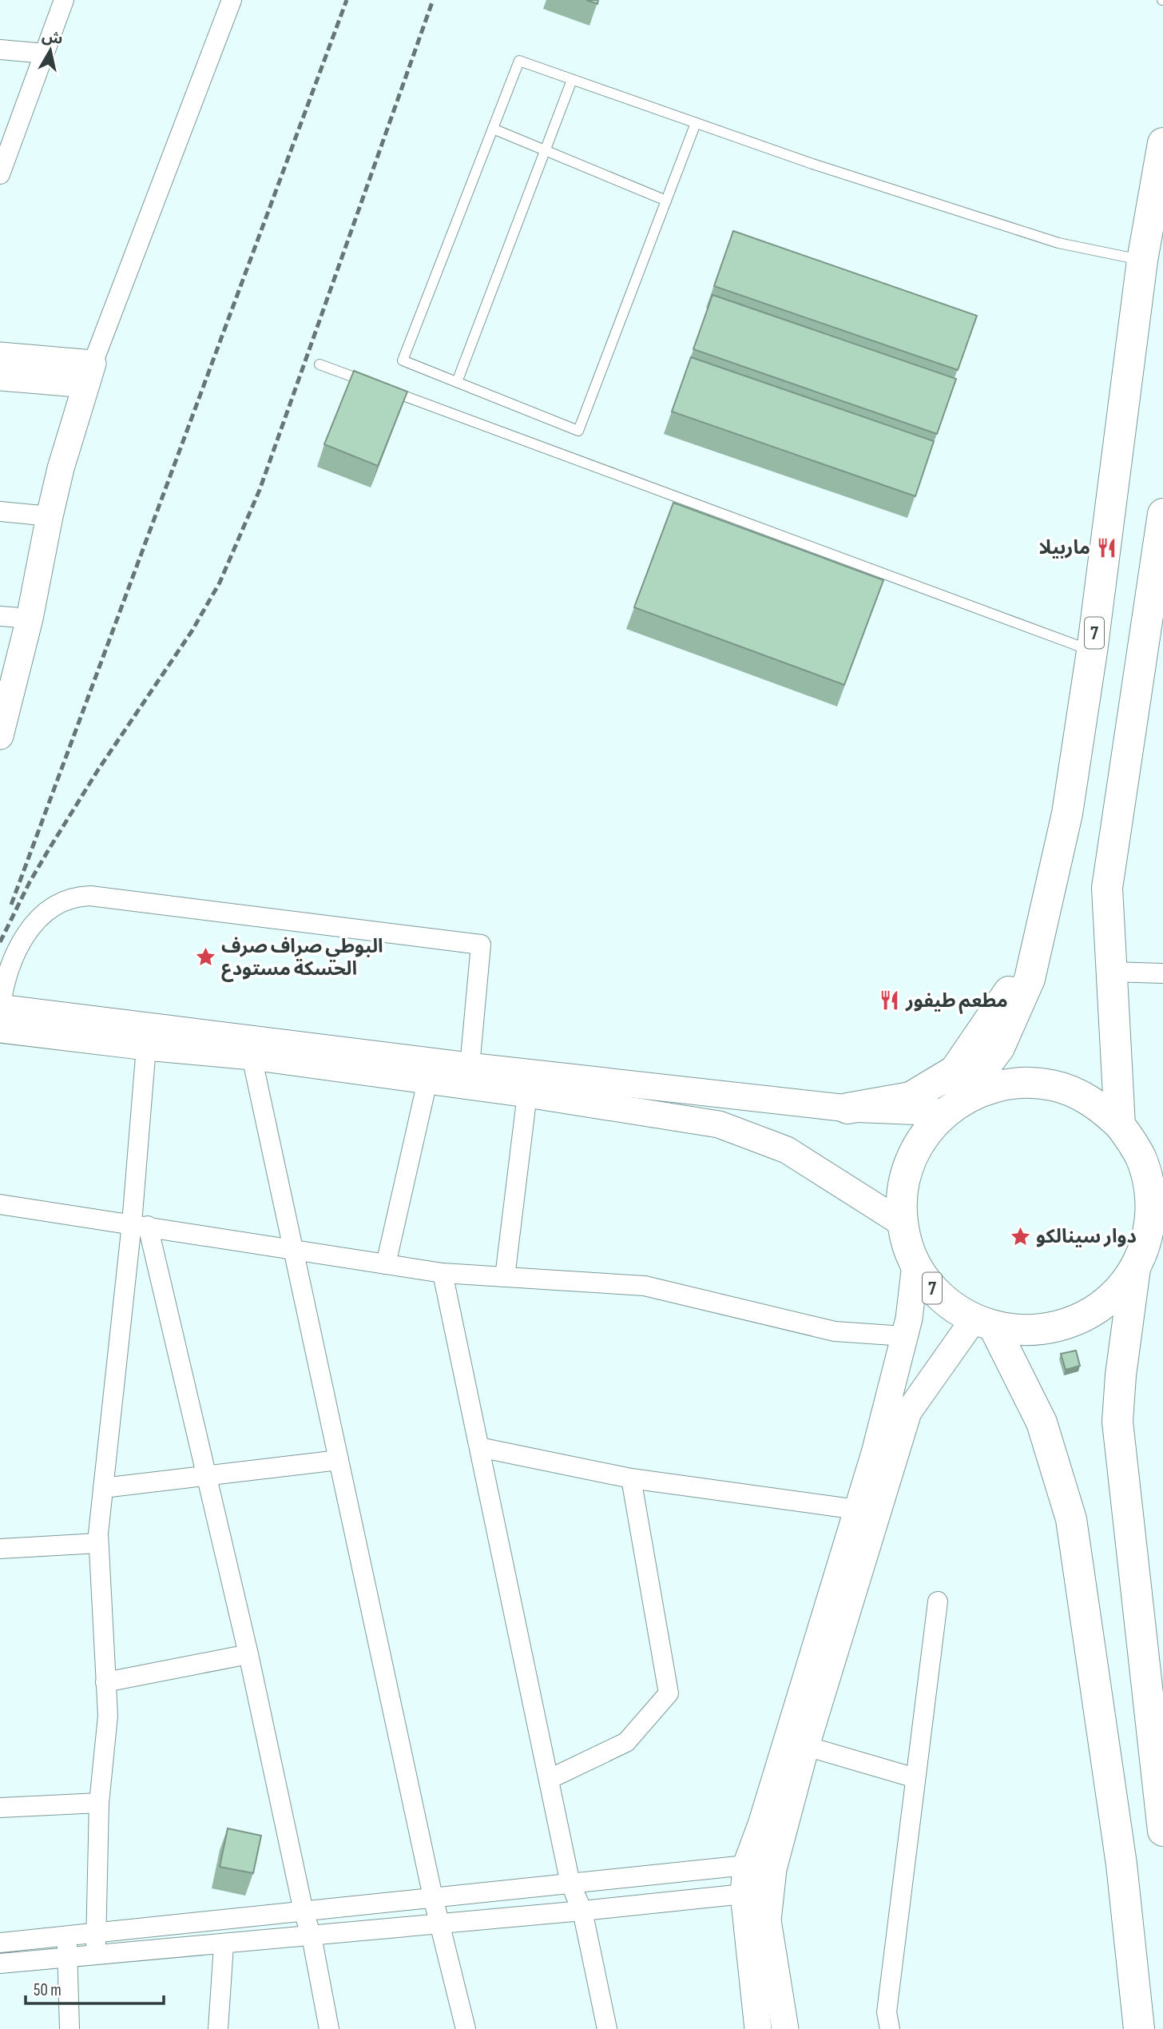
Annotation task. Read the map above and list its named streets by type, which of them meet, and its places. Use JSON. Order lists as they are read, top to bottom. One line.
{"streets":{"highway":["7"]},"places":{"restaurant":["ماربيلا","مطعم طيفور"],"place":["البوطي صراف صرف الحسكة مستودع","دوار سينالكو"]},"scale_bar":"50 m","north":"top"}
